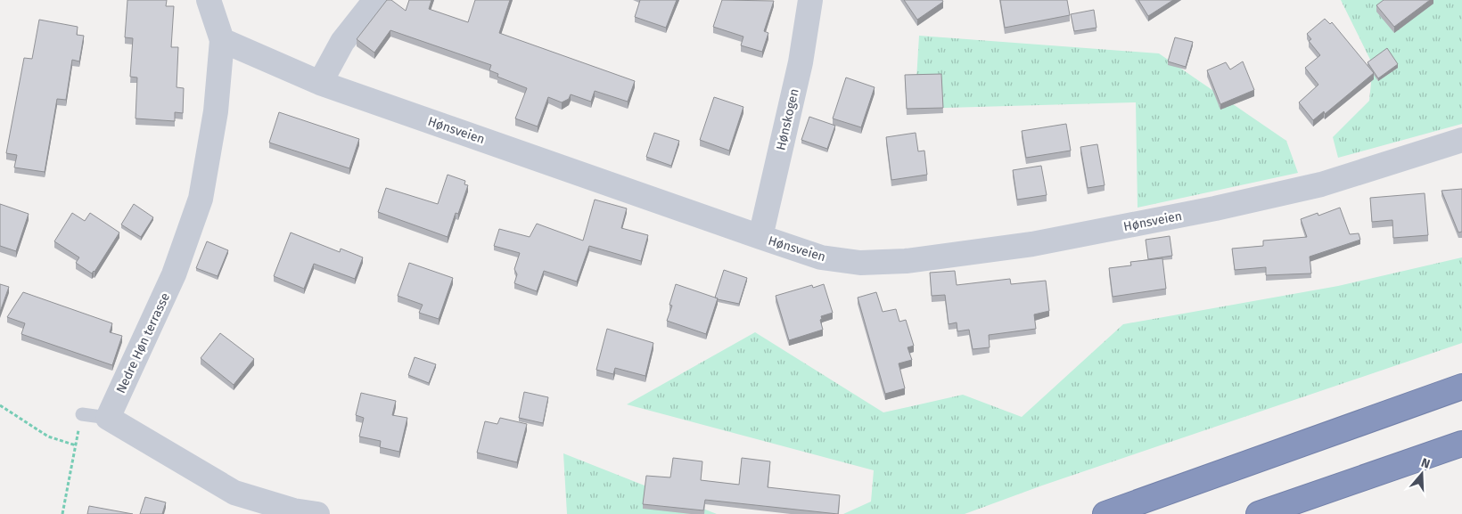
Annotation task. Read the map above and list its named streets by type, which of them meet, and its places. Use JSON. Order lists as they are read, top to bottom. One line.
{"streets":{"street":["Hønskogen","Hønsveien","Nedre Høn terrasse"]},"crossings":[["Hønskogen","Hønsveien"],["Hønsveien","Nedre Høn terrasse"]],"north":"top"}
